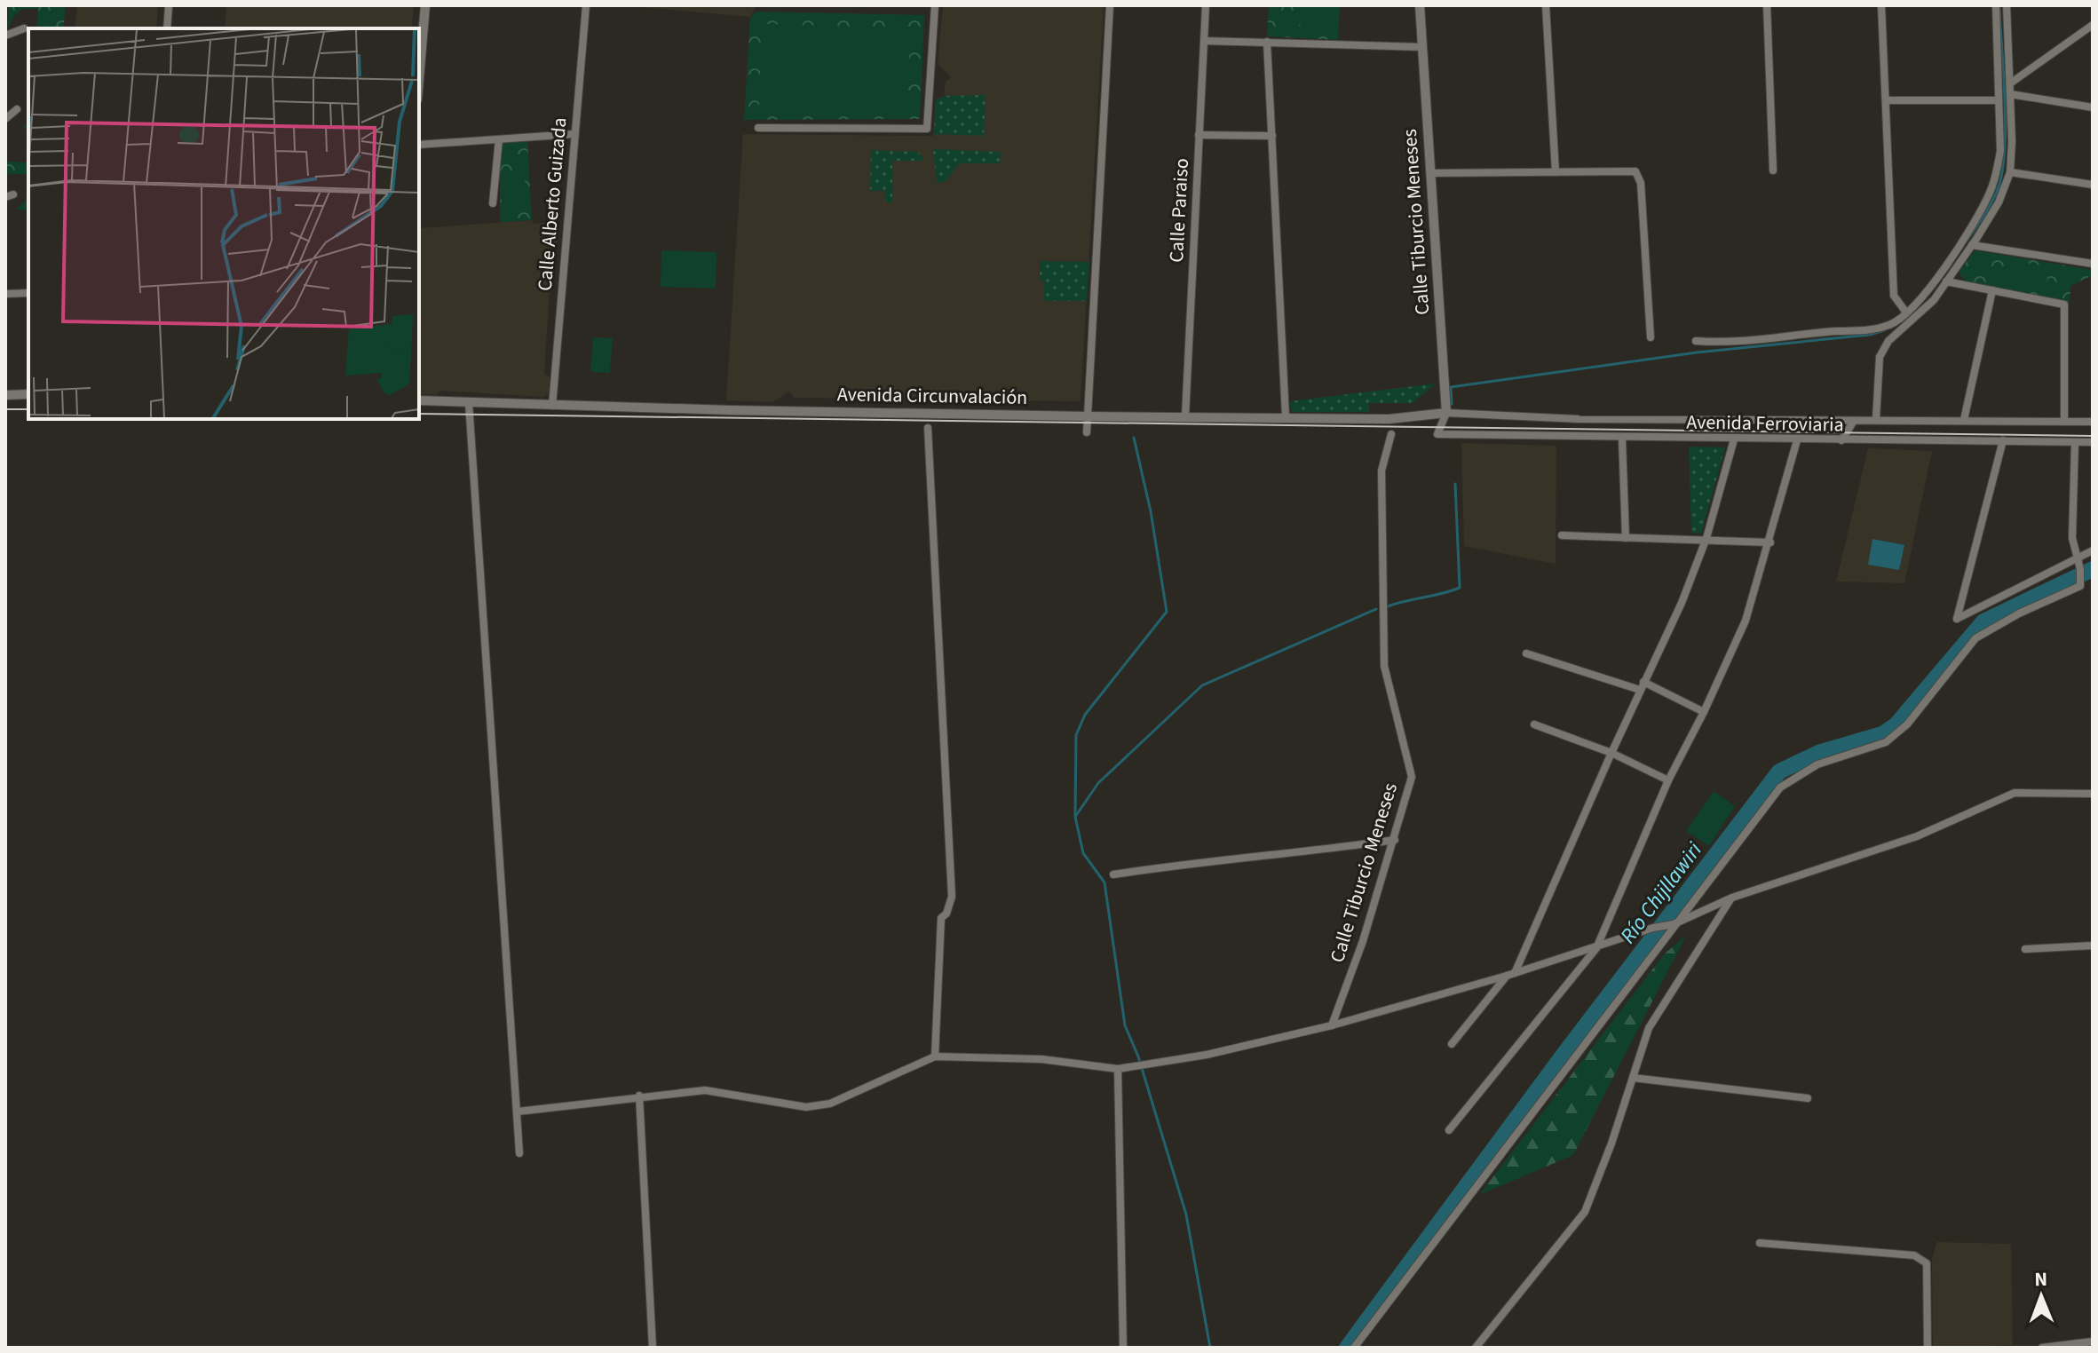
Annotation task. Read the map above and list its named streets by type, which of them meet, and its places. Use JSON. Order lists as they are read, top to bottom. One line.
{"streets":{"street":["Calle Alberto Guizada","Calle Paraiso","Calle Tiburcio Meneses","Avenida Circunvalación","Avenida Ferroviaria"]},"crossings":[["Calle Alberto Guizada","Avenida Circunvalación"],["Calle Paraiso","Avenida Circunvalación"],["Calle Tiburcio Meneses","Avenida Circunvalación"],["Calle Tiburcio Meneses","Avenida Ferroviaria"],["Avenida Circunvalación","Avenida Ferroviaria"]],"water":["Río Chijllawiri"],"north":"top"}
